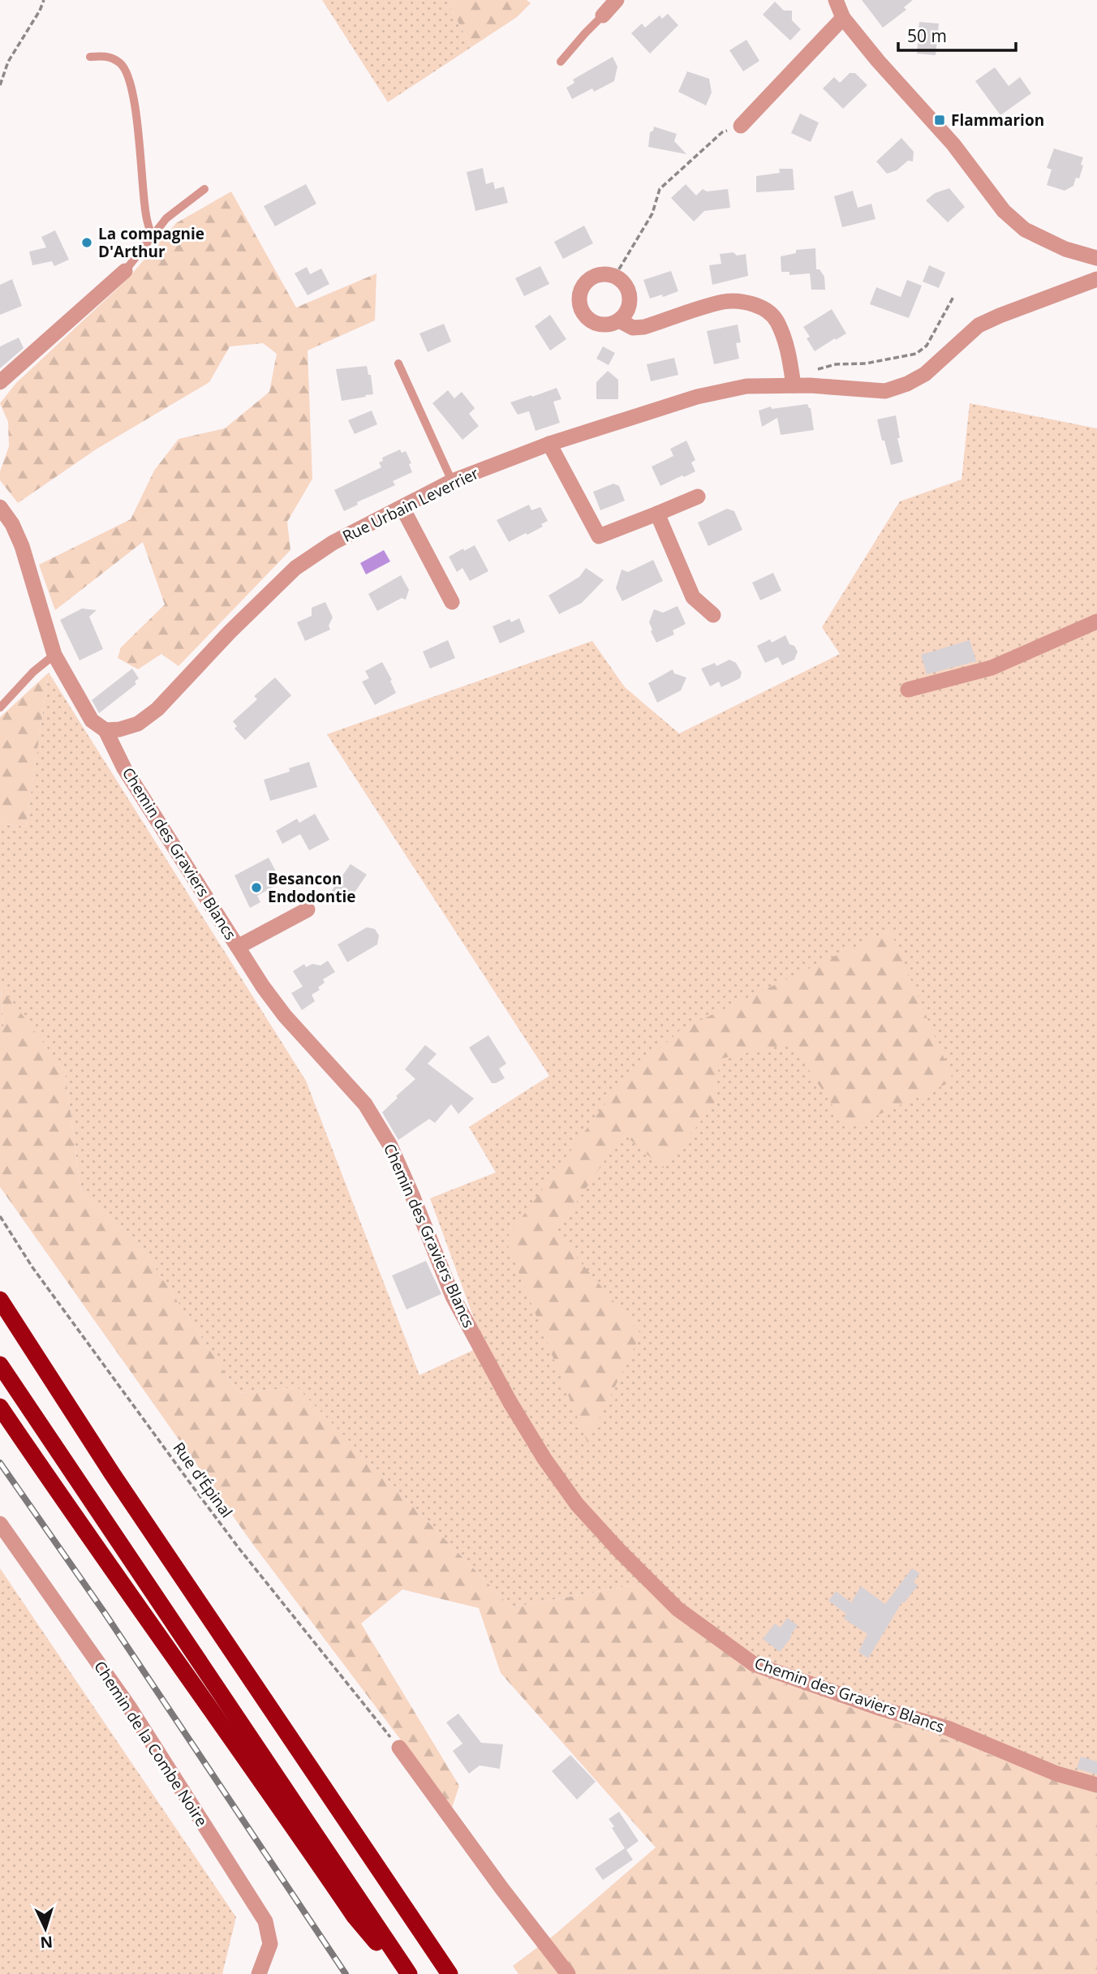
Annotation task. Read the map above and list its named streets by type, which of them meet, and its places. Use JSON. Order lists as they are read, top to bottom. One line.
{"streets":{"street":["Rue Urbain Leverrier","Chemin des Graviers Blancs","Chemin de la Combe Noire"],"path":["Rue d'Épinal"]},"crossings":[["Rue Urbain Leverrier","Chemin des Graviers Blancs"]],"places":{"transit":["Flammarion"],"other":["La compagnie D'Arthur","Besancon Endodontie"]},"scale_bar":"50 m","north":"bottom"}
